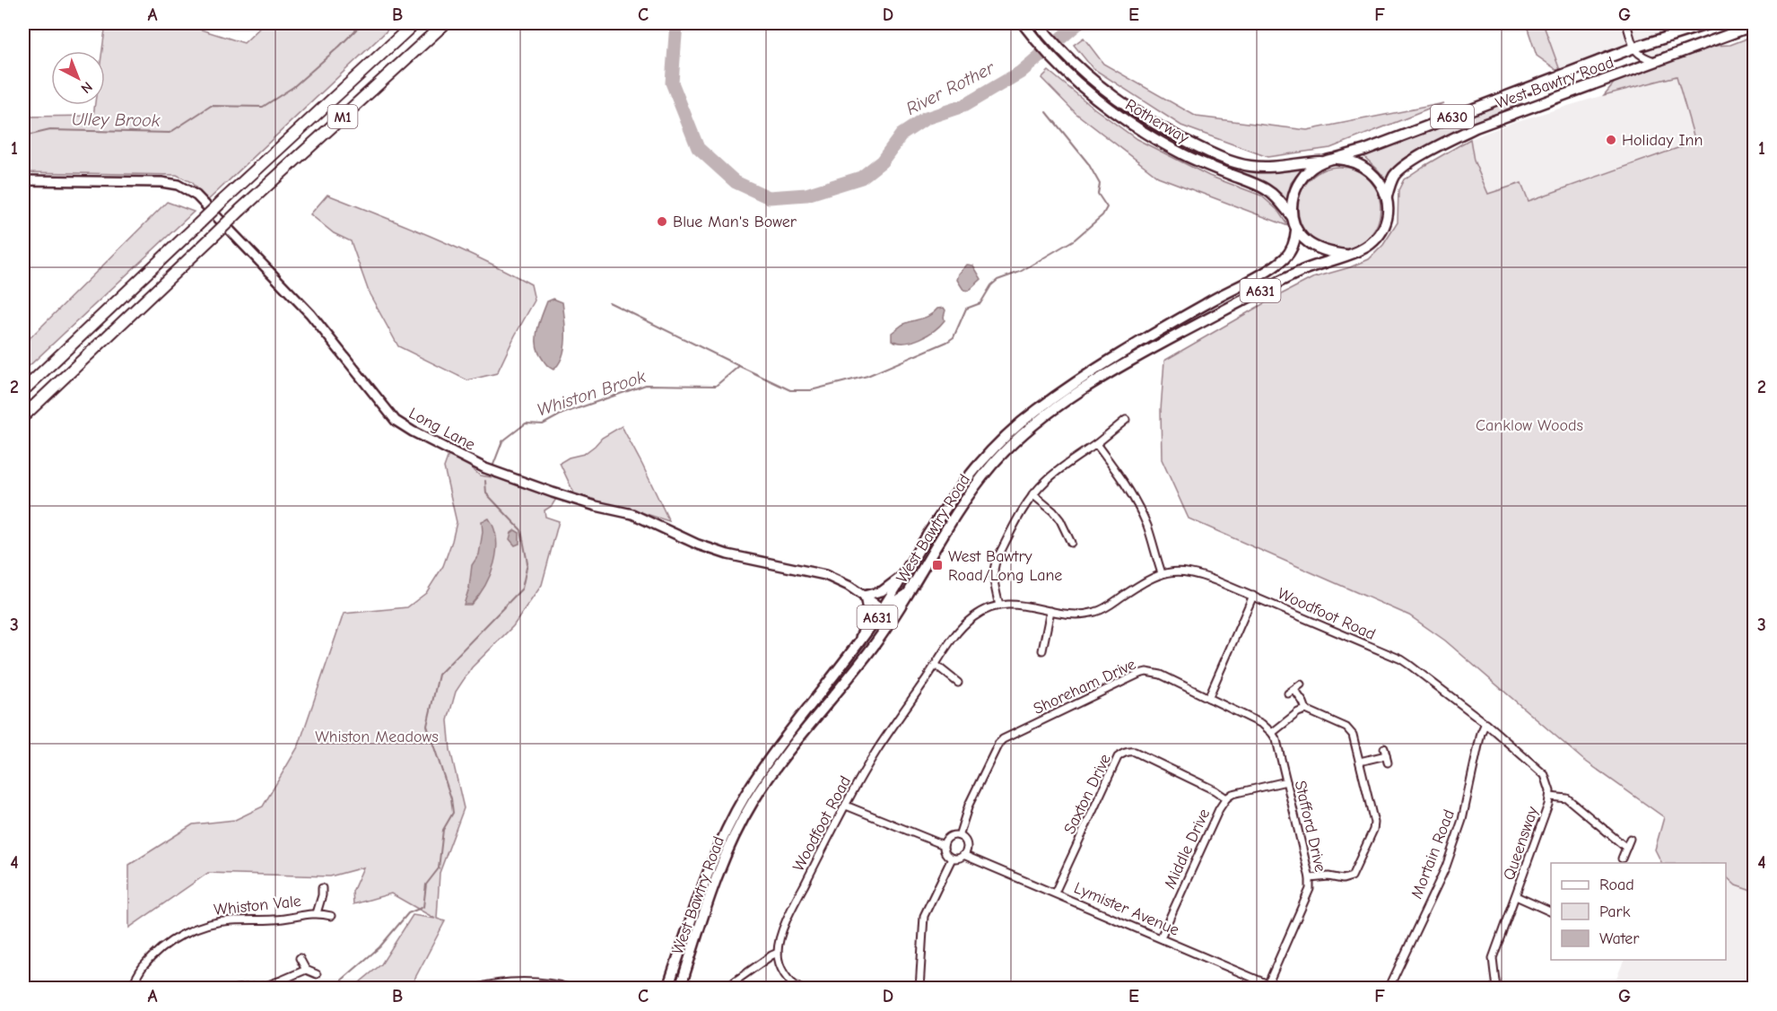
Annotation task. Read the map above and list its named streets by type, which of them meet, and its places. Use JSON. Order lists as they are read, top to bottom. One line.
{"streets":{"highway":["M1"],"main road":["West Bawtry Road","A630","Rotherway","A631"],"street":["Long Lane","Woodfoot Road","Shoreham Drive","Saxton Drive","Stafford Drive","Queensway","Middle Drive","Mortain Road","Whiston Vale","Lymister Avenue"]},"crossings":[["West Bawtry Road","Rotherway"],["West Bawtry Road","A631"],["West Bawtry Road","Long Lane"],["A631","Long Lane"],["Woodfoot Road","Queensway"],["Woodfoot Road","Mortain Road"],["Shoreham Drive","Stafford Drive"],["Shoreham Drive","Lymister Avenue"],["Saxton Drive","Middle Drive"],["Saxton Drive","Lymister Avenue"],["Stafford Drive","Middle Drive"],["Stafford Drive","Lymister Avenue"],["Middle Drive","Lymister Avenue"]],"water":["River Rother","Ulley Brook","Whiston Brook"],"parks":["Canklow Woods","Whiston Meadows"],"places":{"other":["Holiday Inn","Blue Man's Bower"],"transit":["West Bawtry Road/Long Lane"]},"legend":["Road","Park","Water"],"north":"bottom right","grid":{"columns":["A","B","C","D","E","F","G"],"rows":["1","2","3","4"]}}
